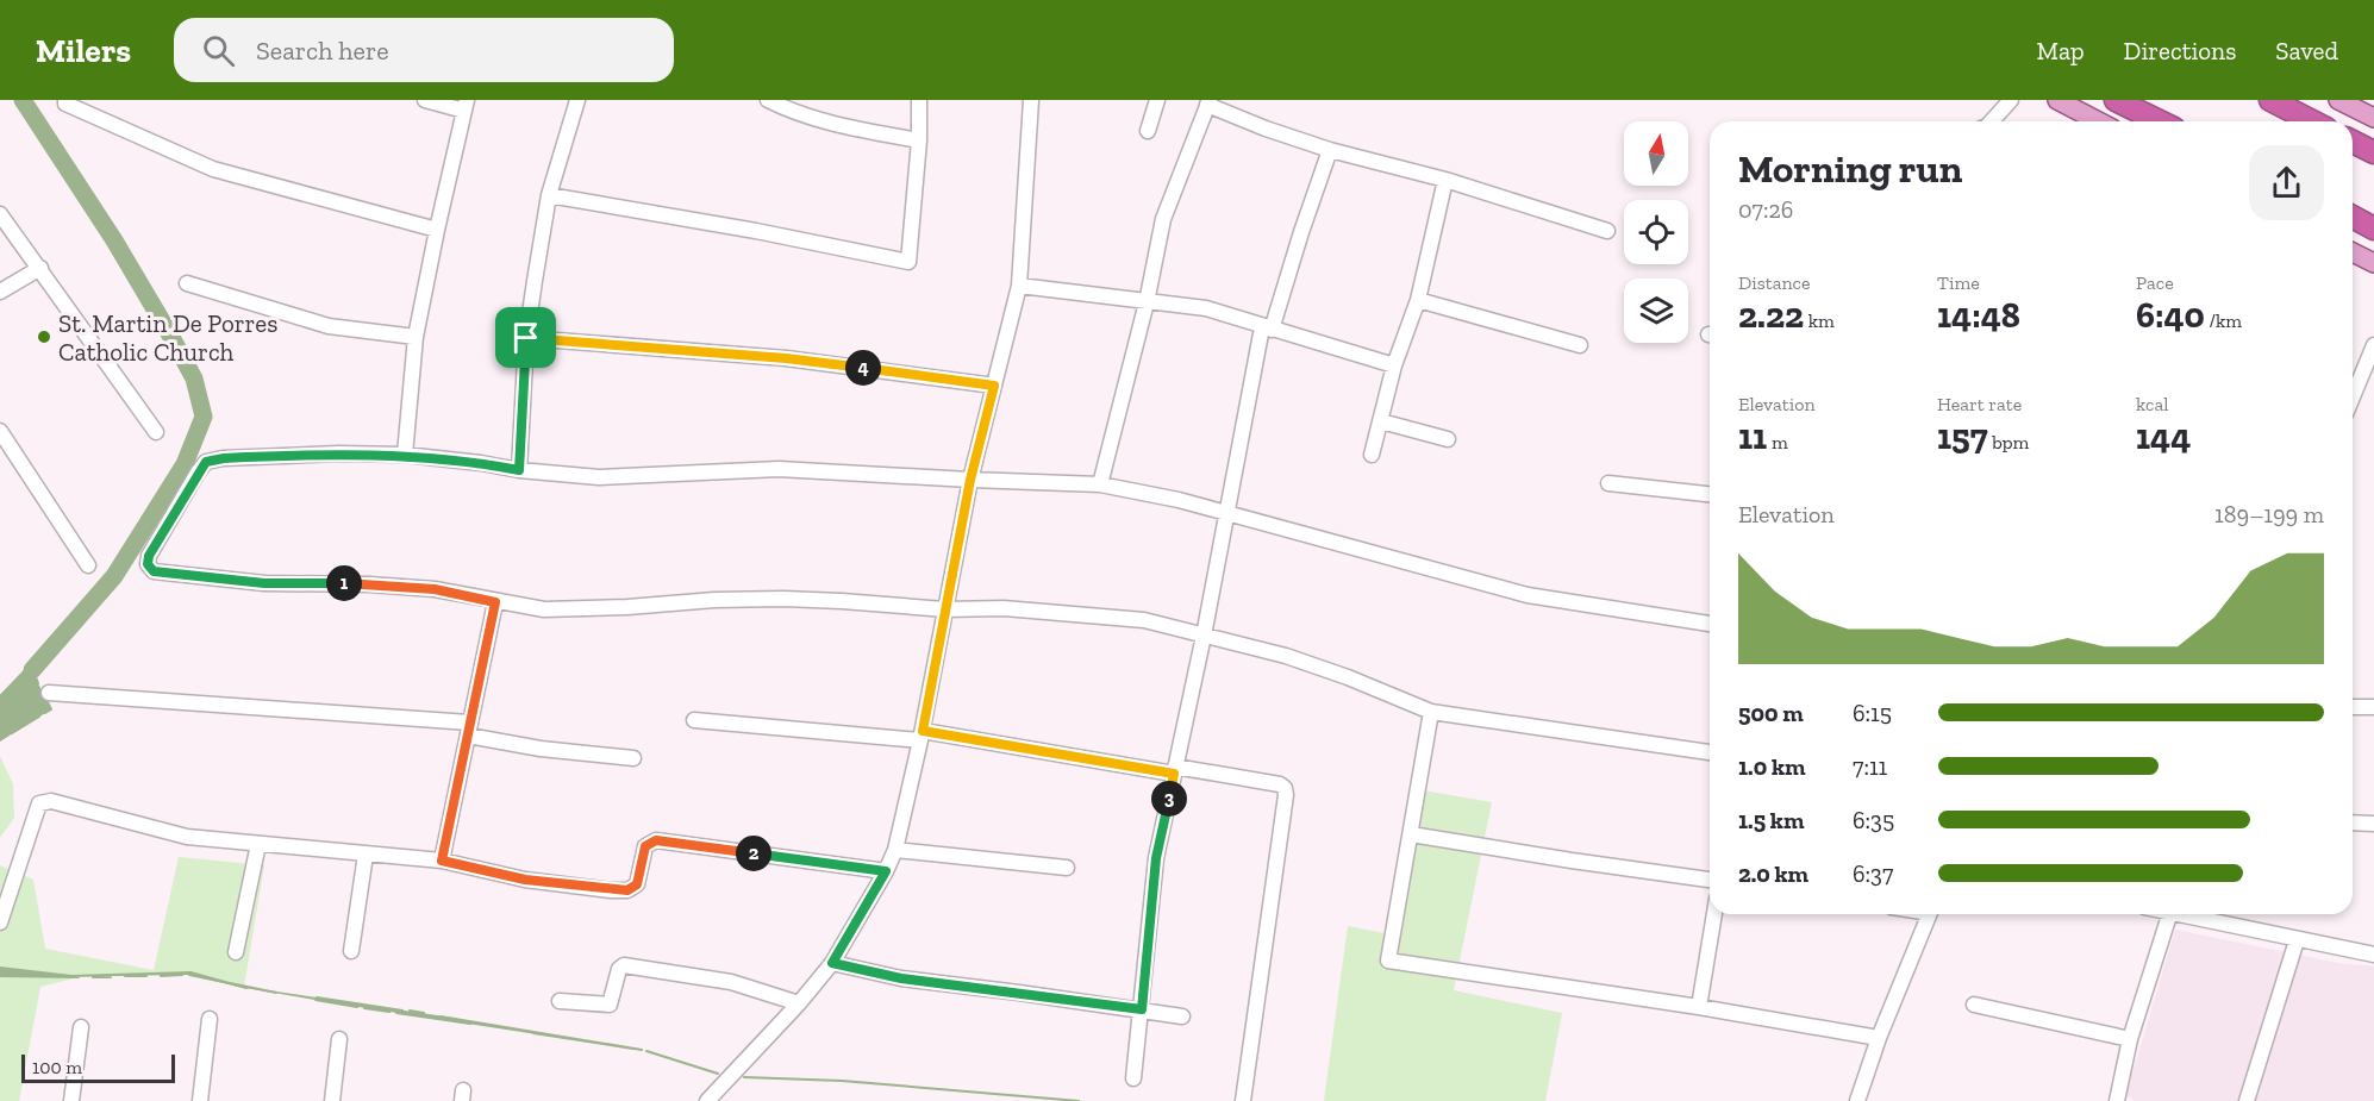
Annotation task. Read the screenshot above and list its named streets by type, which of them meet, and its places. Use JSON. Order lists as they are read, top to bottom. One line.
{"places":["St. Martin De Porres Catholic Church"],"scale_bar":"100 m","north":"top","page":{"header":"Milers","search":"Search here","nav":["Map","Directions","Saved"],"heading":["Morning run","07:26"],"stats":[["Distance","2.22 km"],["Time","14:48"],["Pace","6:40 /km"],["Elevation","11 m"],["Heart rate","157 bpm"],["kcal","144"]],"pins":["4","1","3","2"],"chart":["Elevation","189–199 m"],"list":[{"name":"500 m","note":"6:15"},{"name":"1.0 km","note":"7:11"},{"name":"1.5 km","note":"6:35"},{"name":"2.0 km","note":"6:37"}],"scale":"100 m"}}
